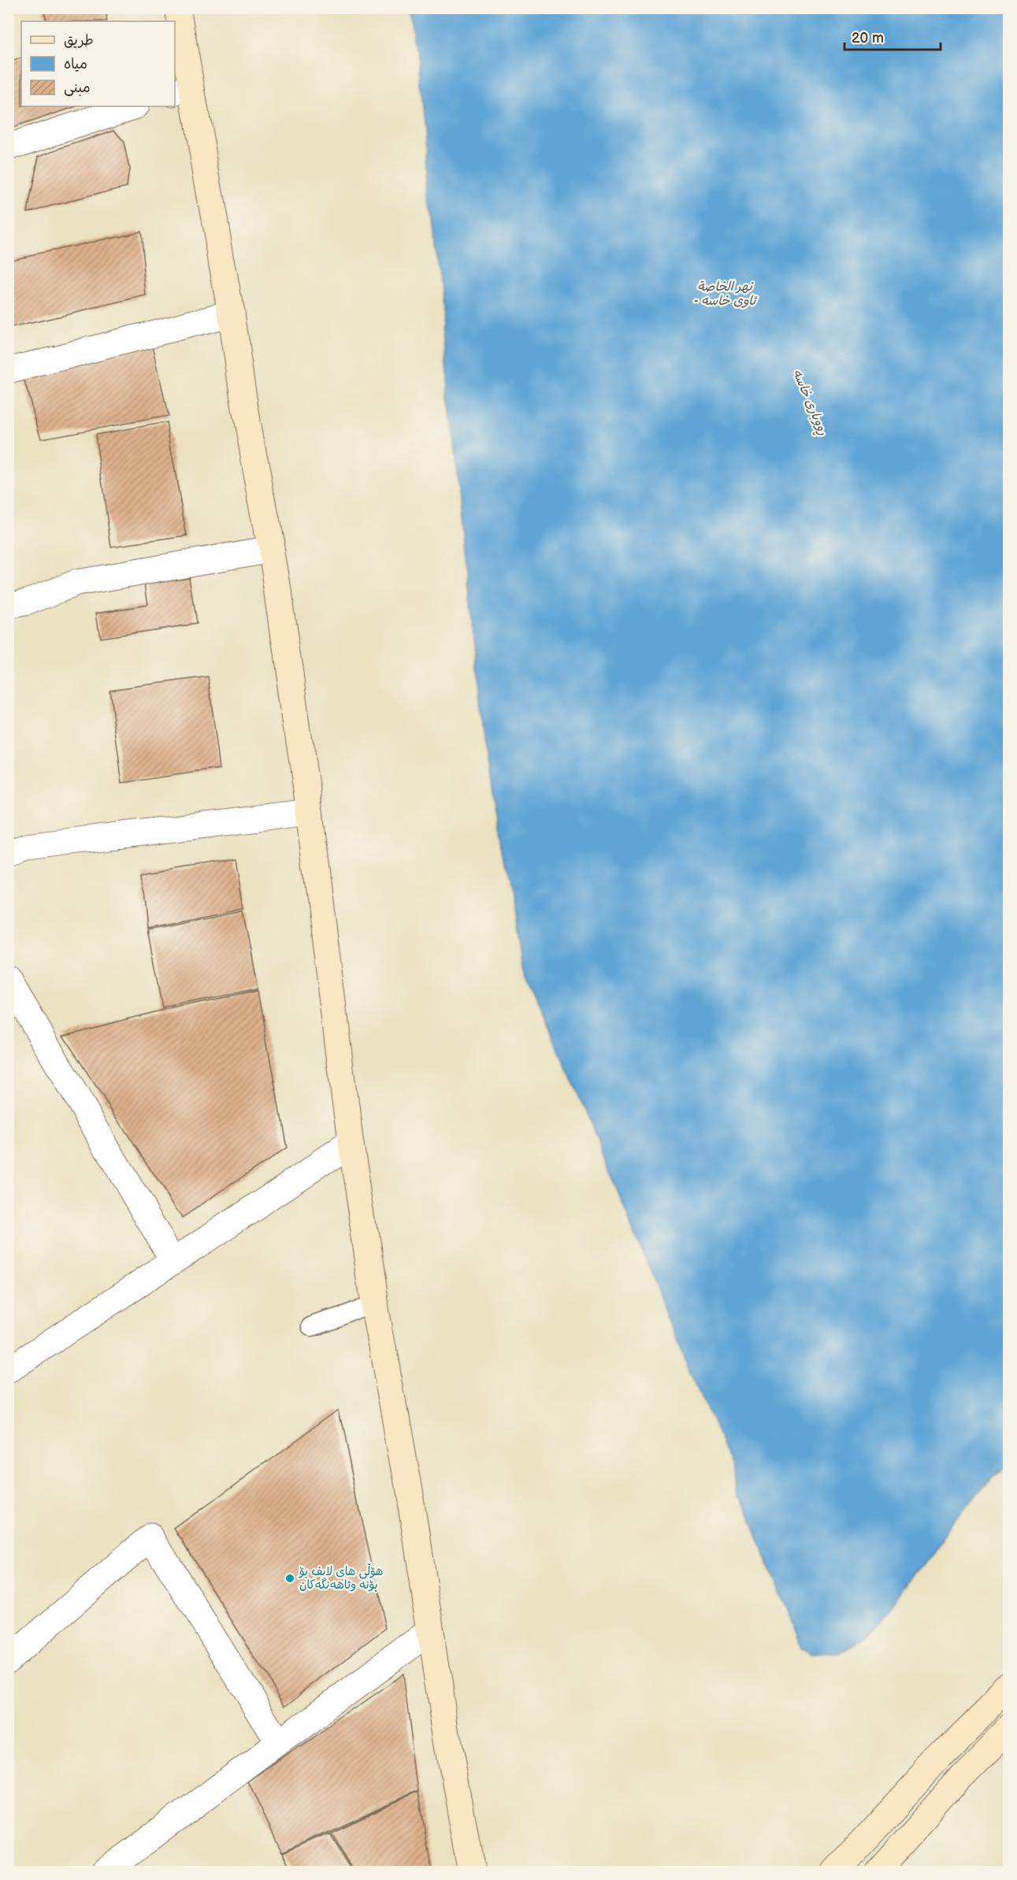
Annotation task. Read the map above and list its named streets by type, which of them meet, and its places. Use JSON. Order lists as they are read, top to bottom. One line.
{"water":["نهر الخاصة - ئاوی خاسە","ڕووباری خاسە"],"places":["هۆڵی های لایف بۆ بۆنە وئاهەنگەکان"],"legend":["طريق","مياه","مبنى"],"scale_bar":"20 m"}
